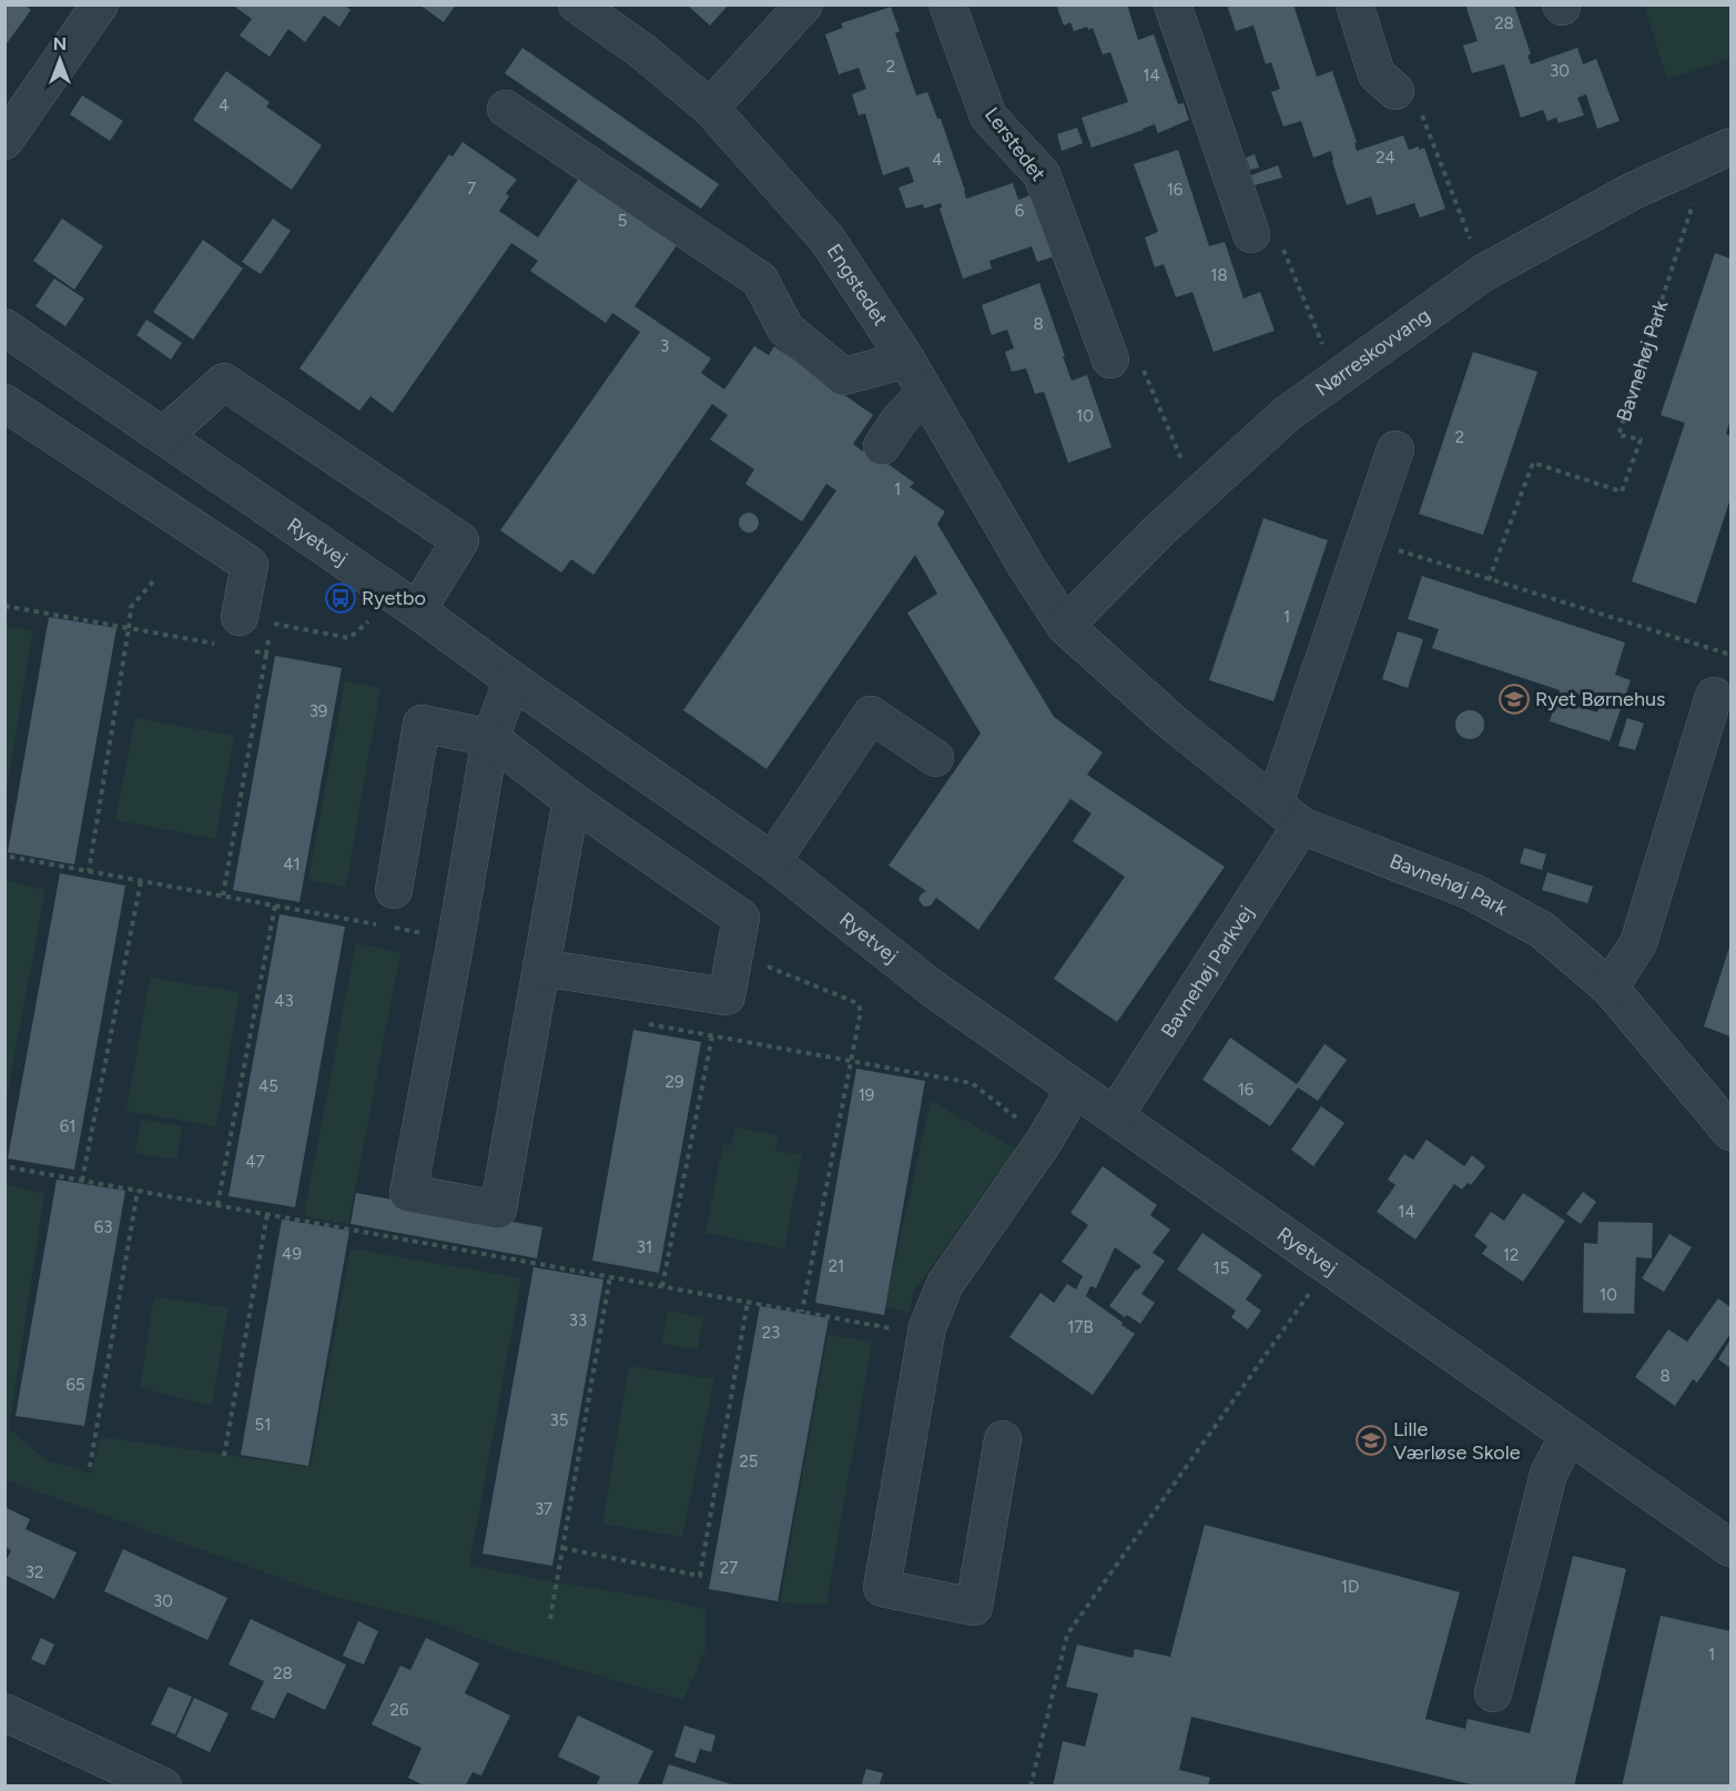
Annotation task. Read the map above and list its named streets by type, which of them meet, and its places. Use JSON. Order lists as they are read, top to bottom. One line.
{"streets":{"street":["Lerstedet","Engstedet","Nørreskovvang","Bavnehøj Park","Ryetvej","Bavnehøj Parkvej"]},"crossings":[["Engstedet","Nørreskovvang"],["Engstedet","Bavnehøj Park"],["Nørreskovvang","Bavnehøj Park"],["Bavnehøj Park","Bavnehøj Parkvej"],["Ryetvej","Bavnehøj Parkvej"]],"places":{"bus stop":["Ryetbo"],"school or university":["Ryet Børnehus","Lille Værløse Skole"]},"house_numbers":["28","2","30","14","4","24","4","7","16","6","5","18","8","3","10","2","1","1","39","41","43","29","45","16","19","61","47","14","63","31","49","12","21","15","10","33","17B","23","8","65","35","51","25","37","27","32","1D","30","1","28","26"],"north":"top"}
